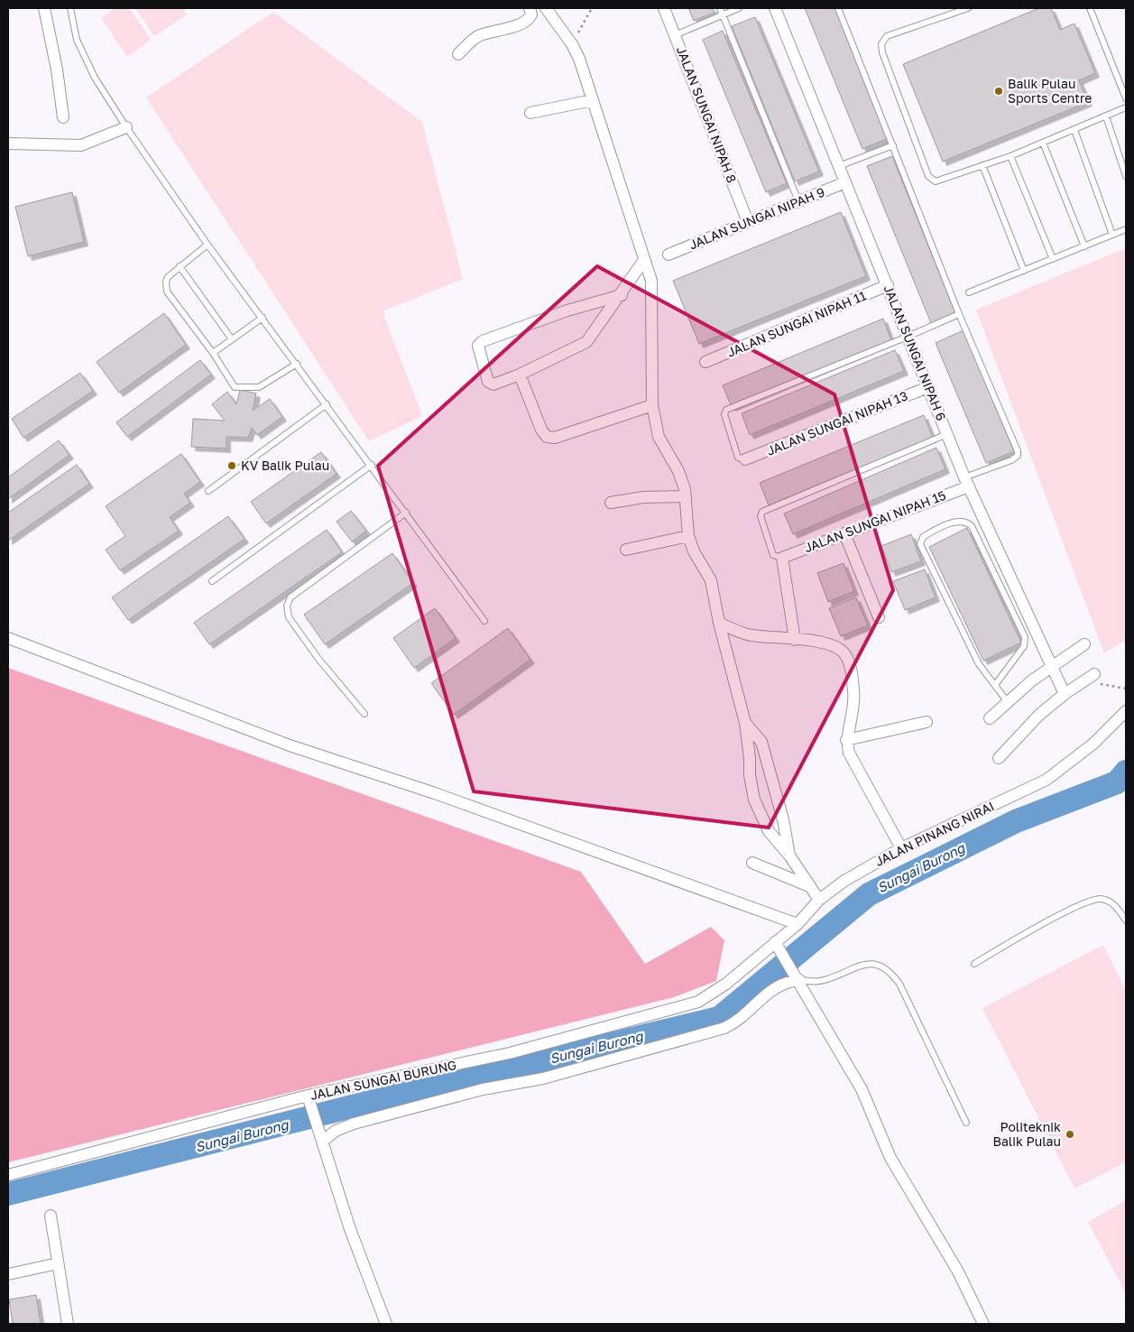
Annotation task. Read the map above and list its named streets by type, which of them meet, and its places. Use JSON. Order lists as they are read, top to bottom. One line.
{"streets":{"street":["JALAN SUNGAI NIPAH 8","JALAN SUNGAI NIPAH 9","JALAN SUNGAI NIPAH 11","JALAN SUNGAI NIPAH 6","JALAN SUNGAI NIPAH 13","JALAN SUNGAI NIPAH 15","JALAN PINANG NIRAI","JALAN SUNGAI BURUNG"]},"crossings":[["JALAN SUNGAI NIPAH 8","JALAN SUNGAI NIPAH 9"],["JALAN SUNGAI NIPAH 9","JALAN SUNGAI NIPAH 6"],["JALAN SUNGAI NIPAH 11","JALAN SUNGAI NIPAH 6"],["JALAN SUNGAI NIPAH 6","JALAN SUNGAI NIPAH 13"],["JALAN SUNGAI NIPAH 6","JALAN SUNGAI NIPAH 15"],["JALAN PINANG NIRAI","JALAN SUNGAI BURUNG"]],"water":["Sungai Burong"],"places":["Balik Pulau Sports Centre","KV Balik Pulau","Politeknik Balik Pulau"]}
